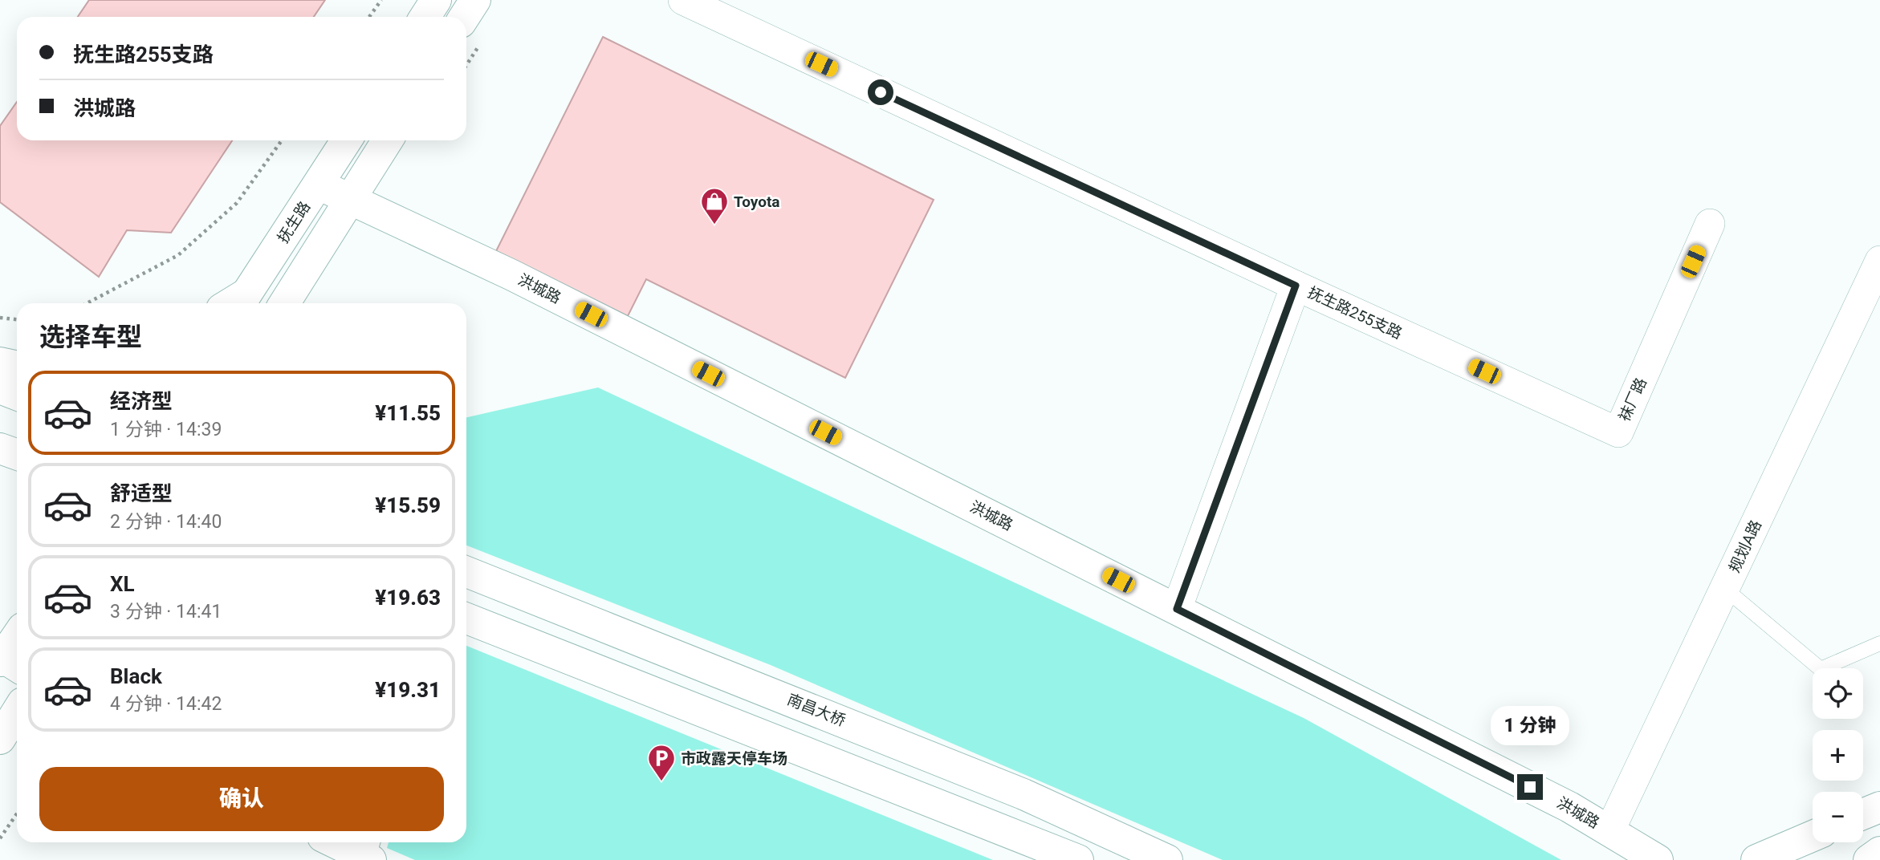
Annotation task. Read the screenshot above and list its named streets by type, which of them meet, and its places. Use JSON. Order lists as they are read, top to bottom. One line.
{"streets":{"main road":["抚生路","洪城路","南昌大桥"],"street":["抚生路255支路","袜厂路","规划A路"]},"crossings":[["抚生路","洪城路"],["洪城路","规划A路"],["抚生路255支路","袜厂路"]],"places":{"shop":["Toyota"],"parking":["市政露天停车场"]},"page":{"banner":["抚生路255支路","洪城路"],"heading":"选择车型","list":[{"name":"经济型","note":"1 分钟 · 14:39","value":"¥11.55"},{"name":"舒适型","note":"2 分钟 · 14:40","value":"¥15.59"},{"name":"XL","note":"3 分钟 · 14:41","value":"¥19.63"},{"name":"Black","note":"4 分钟 · 14:42","value":"¥19.31"}],"map_buttons":["+","−"],"bubble":"1 分钟","buttons":"确认"}}
